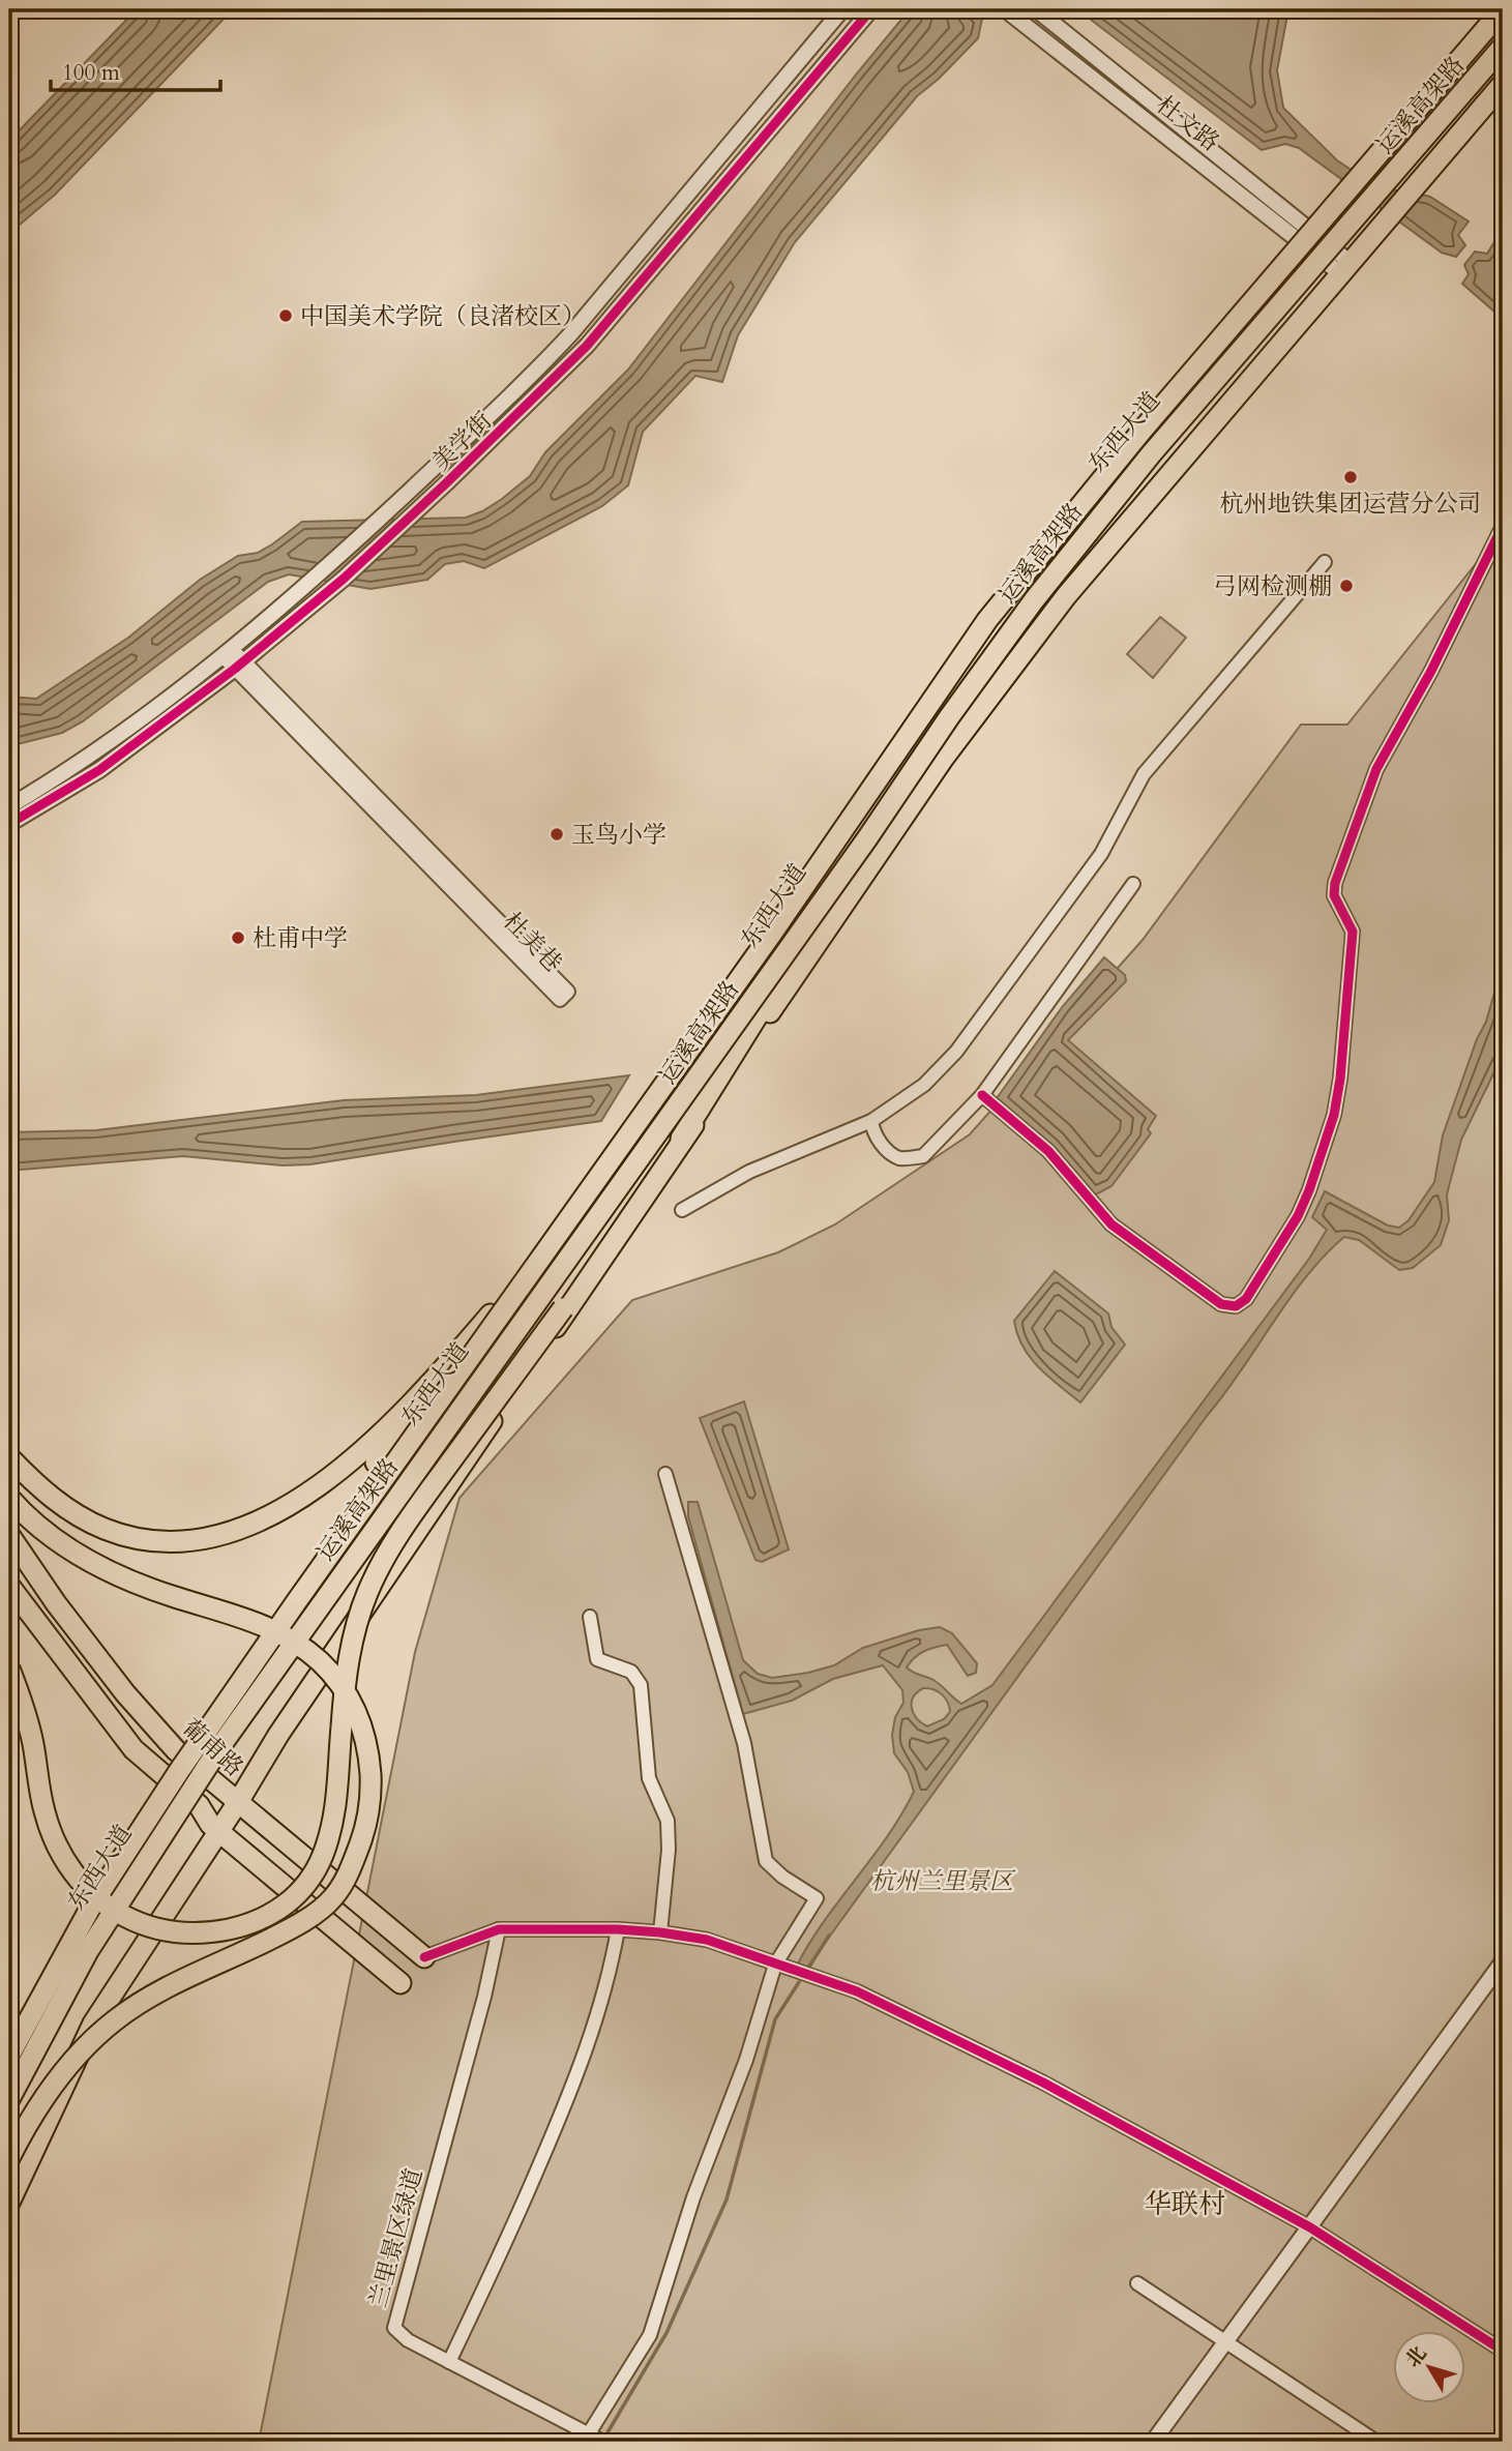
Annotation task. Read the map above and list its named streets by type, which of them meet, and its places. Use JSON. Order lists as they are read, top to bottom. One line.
{"streets":{"main road":["运溪高架路","东西大道","葡甫路"],"street":["杜文路","美学街","杜美巷","兰里景区绿道"]},"crossings":[["杜文路","东西大道"],["东西大道","葡甫路"],["美学街","杜美巷"]],"districts":["华联村"],"parks":["杭州兰里景区"],"places":["中国美术学院（良渚校区）","杭州地铁集团运营分公司","弓网检测棚","玉鸟小学","杜甫中学"],"scale_bar":"100 m","north":"top left"}
